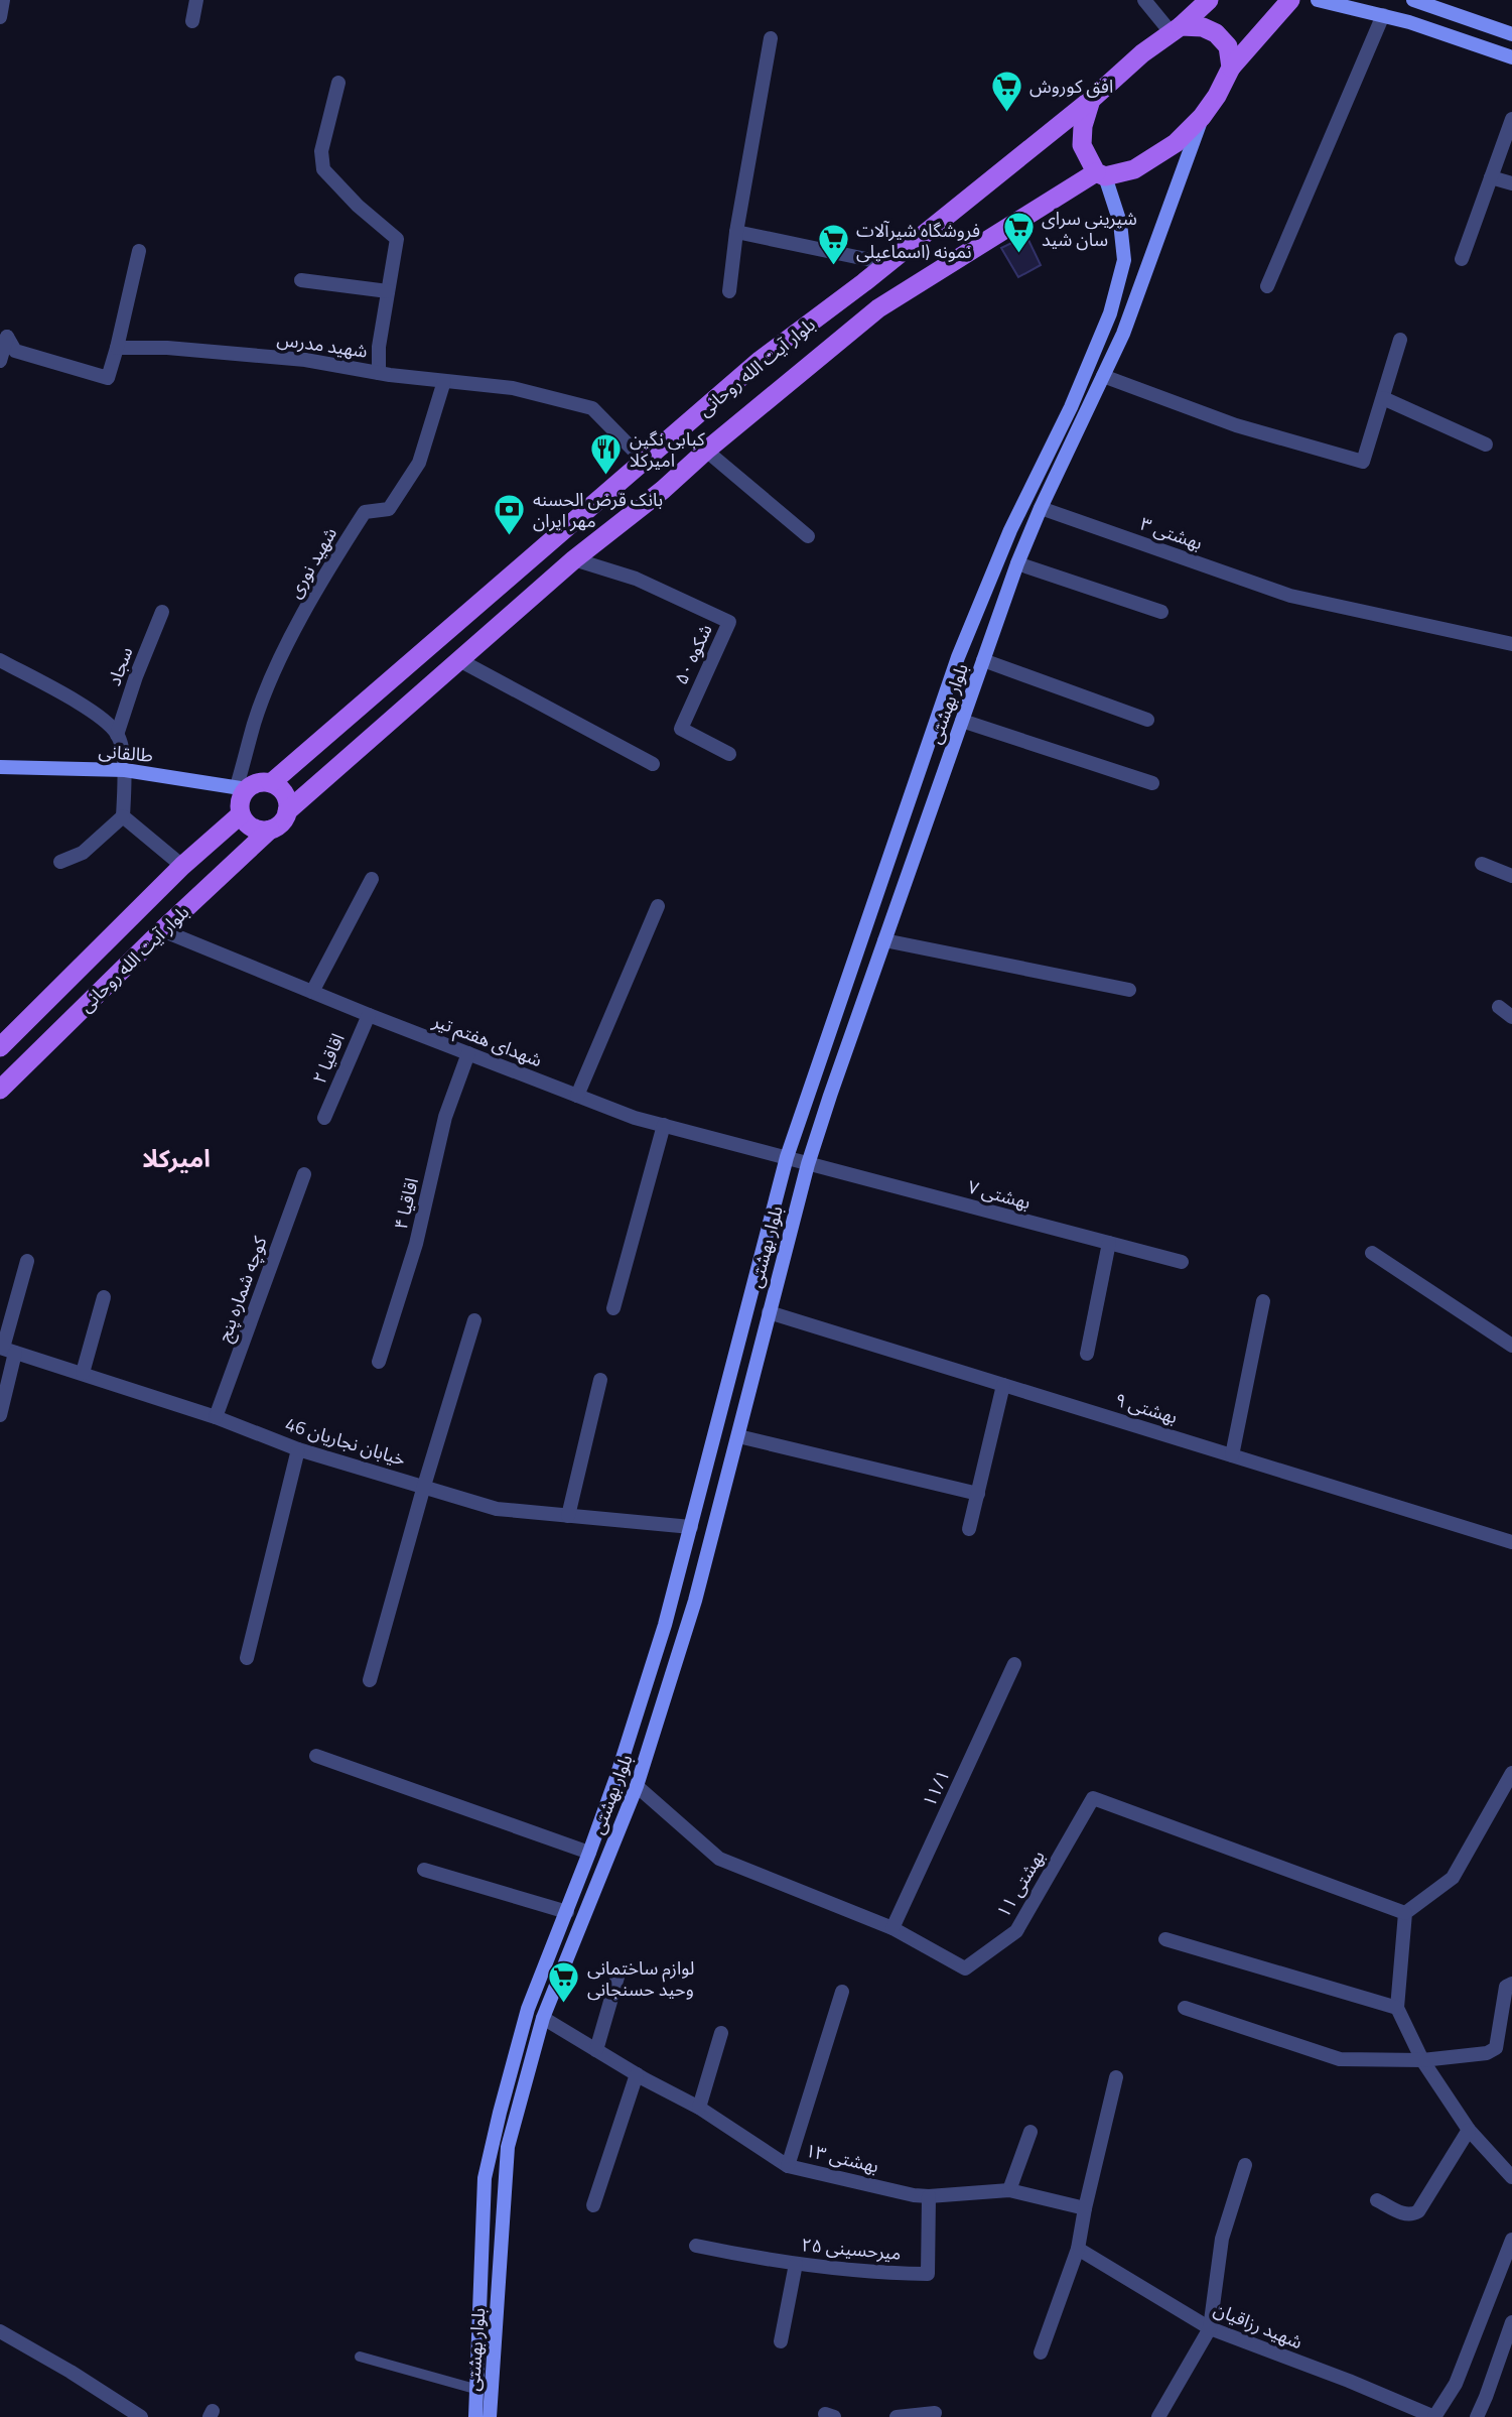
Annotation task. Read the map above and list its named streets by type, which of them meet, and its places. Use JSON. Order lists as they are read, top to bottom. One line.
{"streets":{"main road":["بلوار آیت الله روحانی","بلوار بهشتی","طالقانی"],"street":["شهید مدرس","بهشتی ۳","شهید نوری","شکوه ۵۰","سجاد","شهدای هفتم تیر","اقاقیا ۲","بهشتی ۷","اقاقیا ۴","کوچه شماره پنج","بهشتی ۹","خیابان نجاریان 46","۱۱/۱","بهشتی ۱۱","بهشتی ۱۳","میرحسینی ۲۵","شهید رزاقیان"]},"crossings":[["شهید مدرس","بلوار آیت الله روحانی"],["شهید مدرس","شهید نوری"],["بلوار آیت الله روحانی","شهید نوری"],["بلوار آیت الله روحانی","شکوه ۵۰"],["بلوار آیت الله روحانی","بلوار بهشتی"],["بلوار آیت الله روحانی","طالقانی"],["بلوار آیت الله روحانی","شهدای هفتم تیر"],["بهشتی ۳","بلوار بهشتی"],["شهید نوری","طالقانی"],["بلوار بهشتی","شهدای هفتم تیر"],["بلوار بهشتی","بهشتی ۷"],["بلوار بهشتی","بهشتی ۹"],["بلوار بهشتی","خیابان نجاریان 46"],["بلوار بهشتی","بهشتی ۱۱"],["بلوار بهشتی","بهشتی ۱۳"],["شهدای هفتم تیر","اقاقیا ۲"],["شهدای هفتم تیر","بهشتی ۷"],["شهدای هفتم تیر","اقاقیا ۴"],["کوچه شماره پنج","خیابان نجاریان 46"],["۱۱/۱","بهشتی ۱۱"],["بهشتی ۱۳","میرحسینی ۲۵"]],"districts":["امیرکلا"],"places":{"supermarket":["افق کوروش","شیرینی سرای سان شید","فروشگاه شیرآلات نمونه (اسماعیلی","لوازم ساختمانی وحید حسنجانی"],"restaurant":["کبابی نگین امیرکلا"],"bank":["بانک قرض الحسنه مهر ایران"]}}
